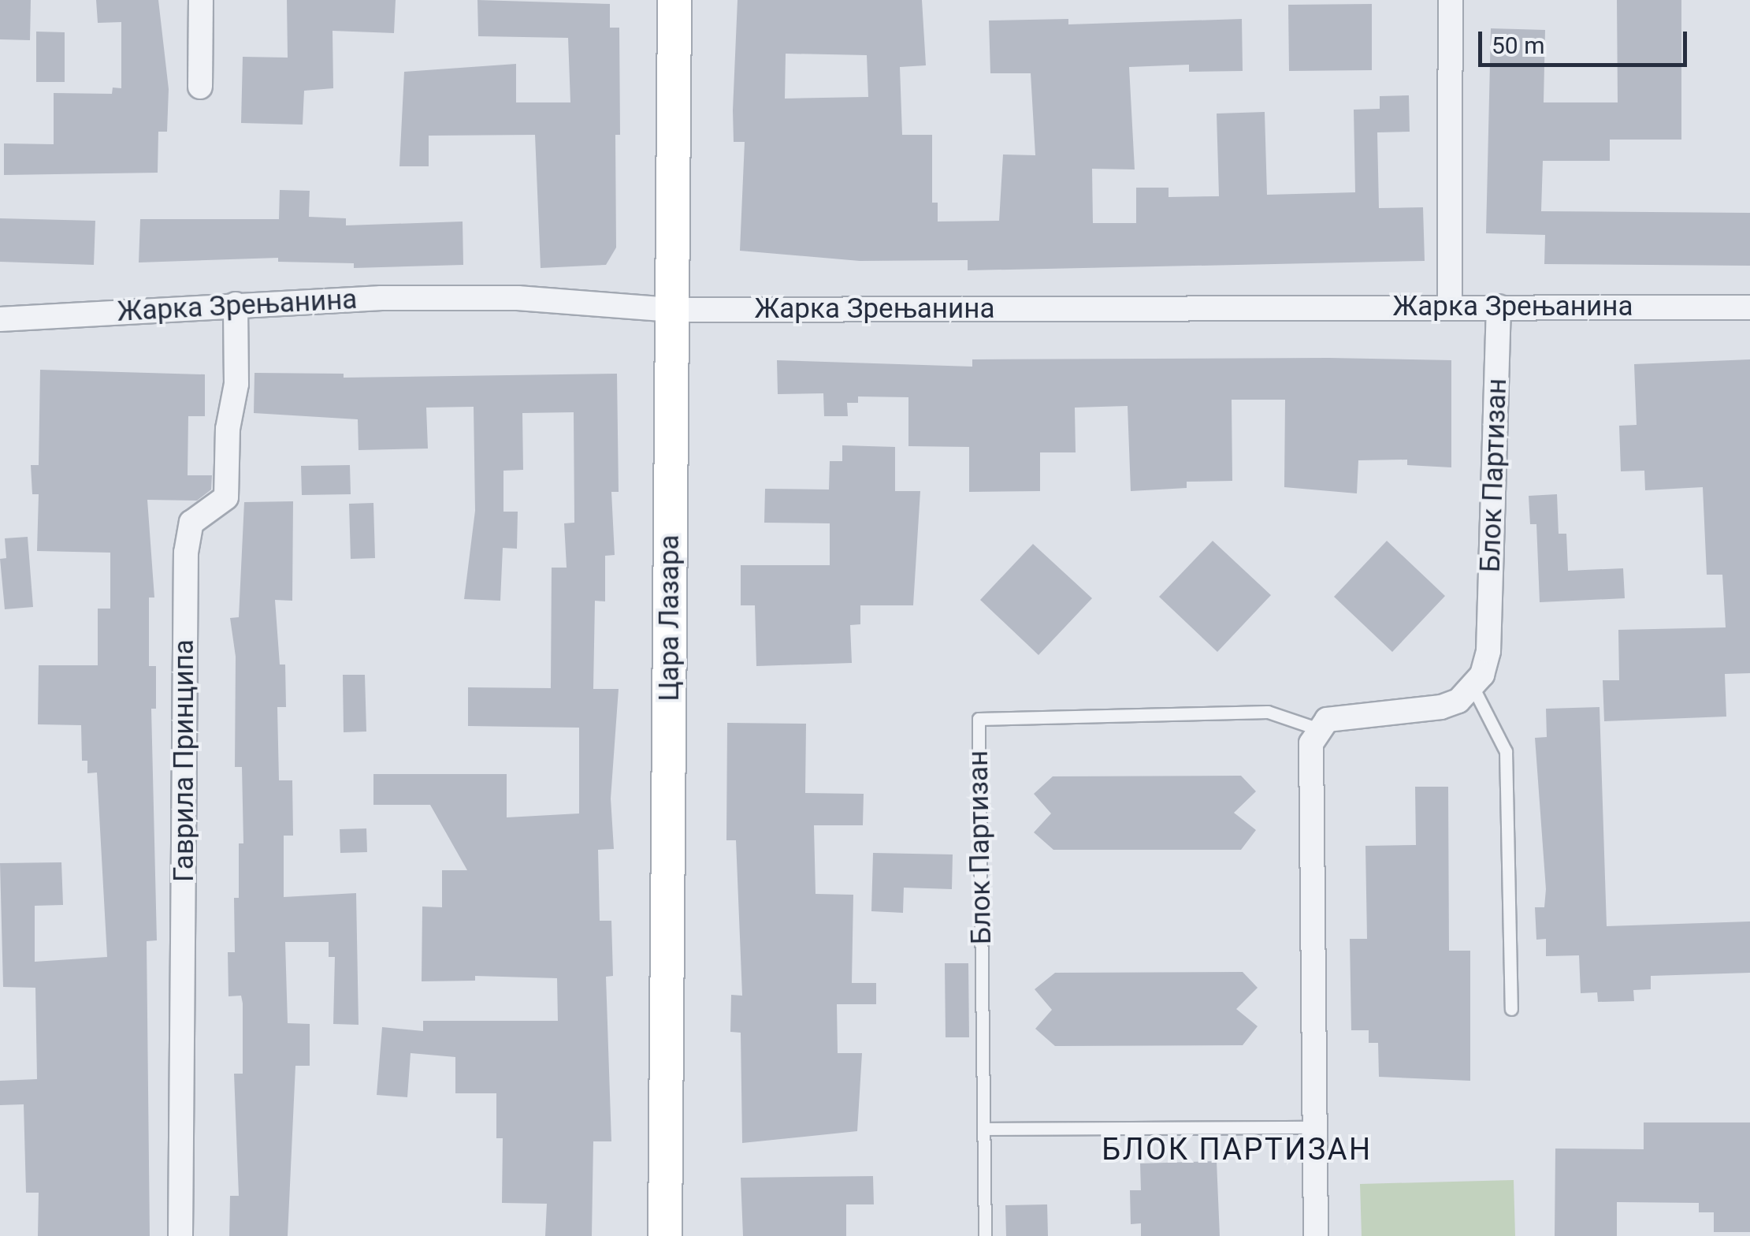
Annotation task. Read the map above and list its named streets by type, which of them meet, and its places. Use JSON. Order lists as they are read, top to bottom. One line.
{"streets":{"main road":["Цара Лазара"],"street":["Жарка Зрењанина","Блок Партизан","Гаврила Принципа"]},"crossings":[["Жарка Зрењанина","Блок Партизан"],["Жарка Зрењанина","Цара Лазара"],["Жарка Зрењанина","Гаврила Принципа"]],"districts":["БЛОК ПАРТИЗАН"],"scale_bar":"50 m"}
